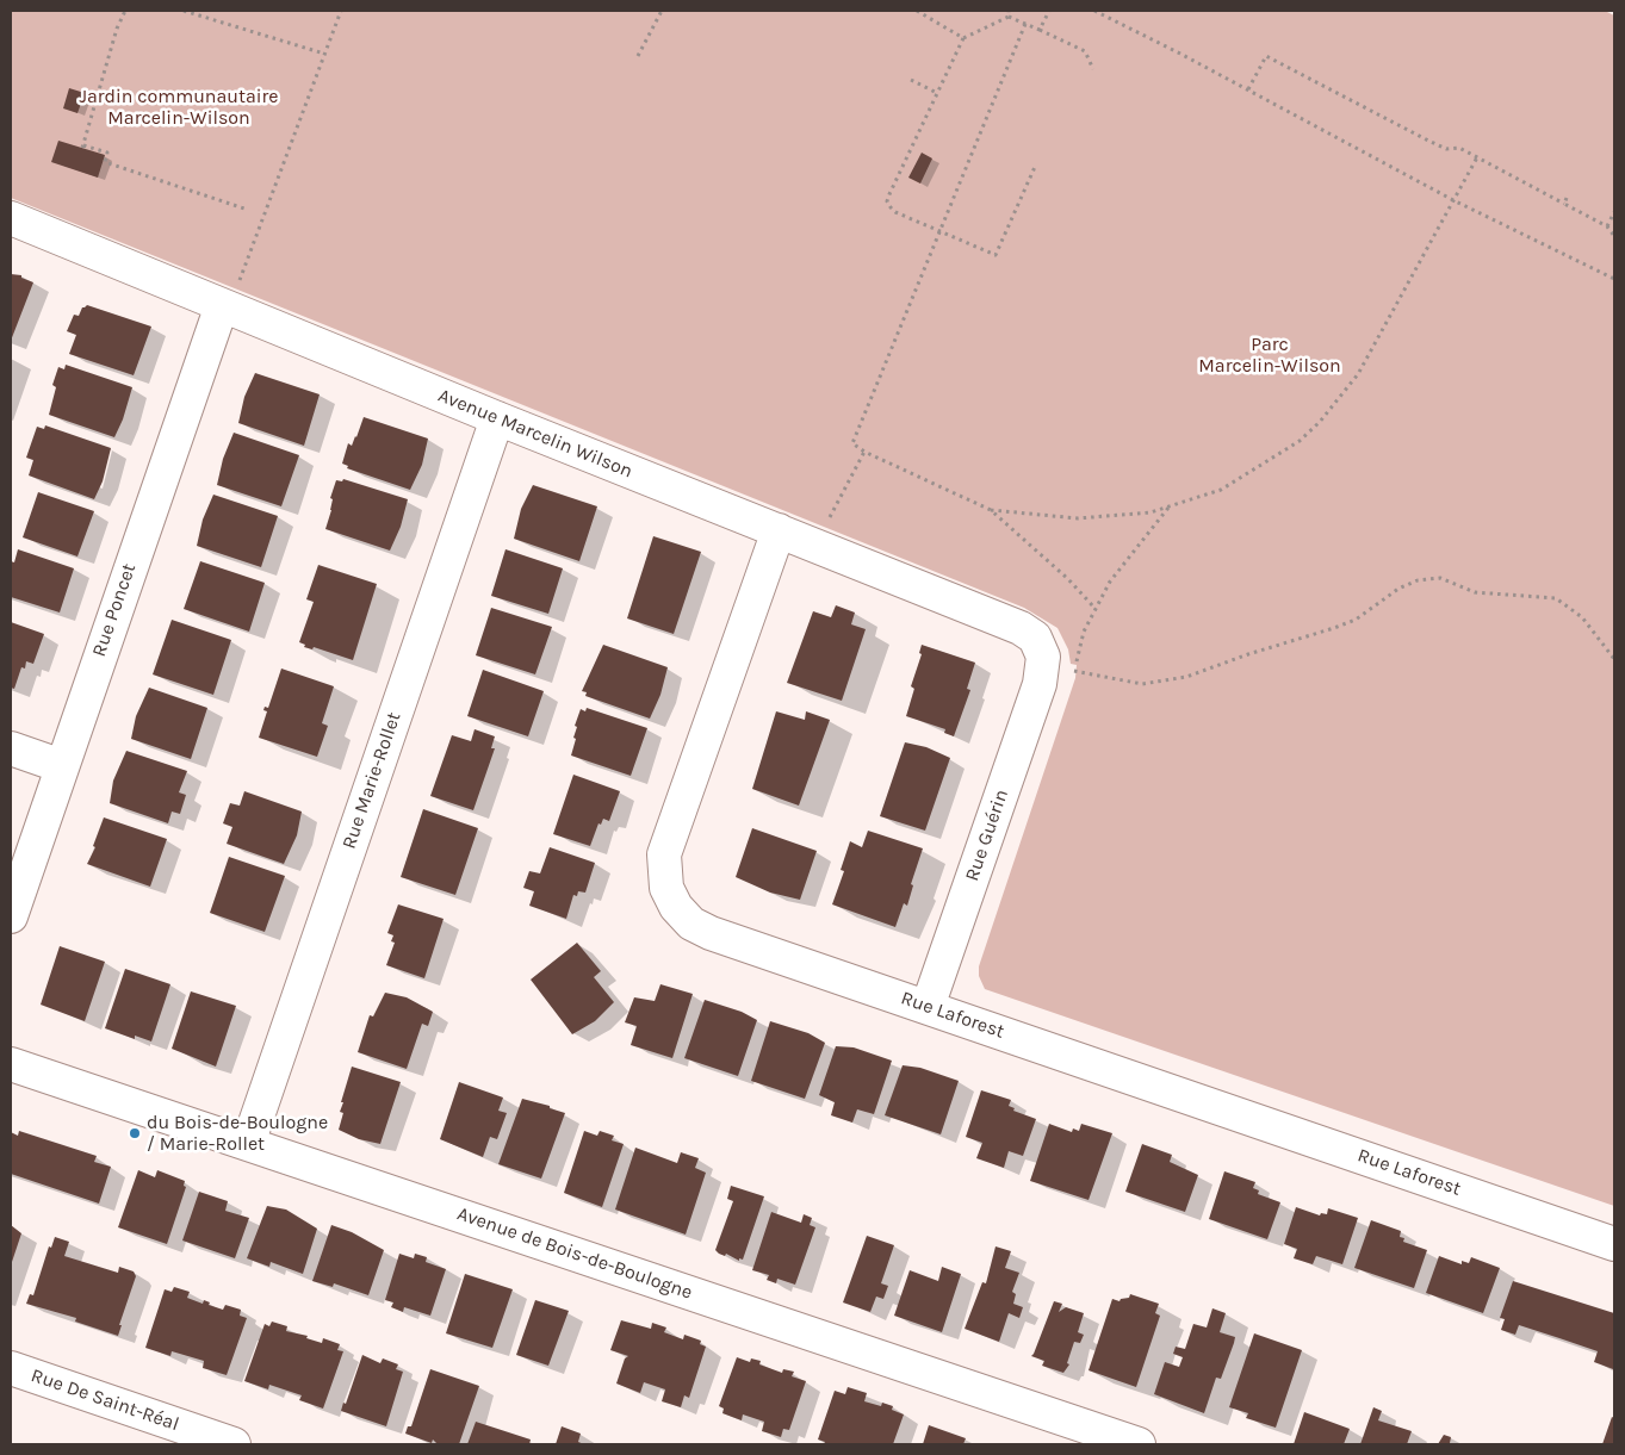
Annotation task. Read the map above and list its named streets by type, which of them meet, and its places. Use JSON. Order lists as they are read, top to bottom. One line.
{"streets":{"street":["Avenue Marcelin Wilson","Rue Poncet","Rue Marie-Rollet","Rue Guérin","Rue Laforest","Avenue de Bois-de-Boulogne","Rue De Saint-Réal"]},"crossings":[["Avenue Marcelin Wilson","Rue Poncet"],["Avenue Marcelin Wilson","Rue Marie-Rollet"],["Avenue Marcelin Wilson","Rue Guérin"],["Avenue Marcelin Wilson","Rue Laforest"],["Rue Marie-Rollet","Avenue de Bois-de-Boulogne"],["Rue Guérin","Rue Laforest"]],"parks":["Jardin communautaire Marcelin-Wilson","Parc Marcelin-Wilson"],"places":["du Bois-de-Boulogne / Marie-Rollet"]}
